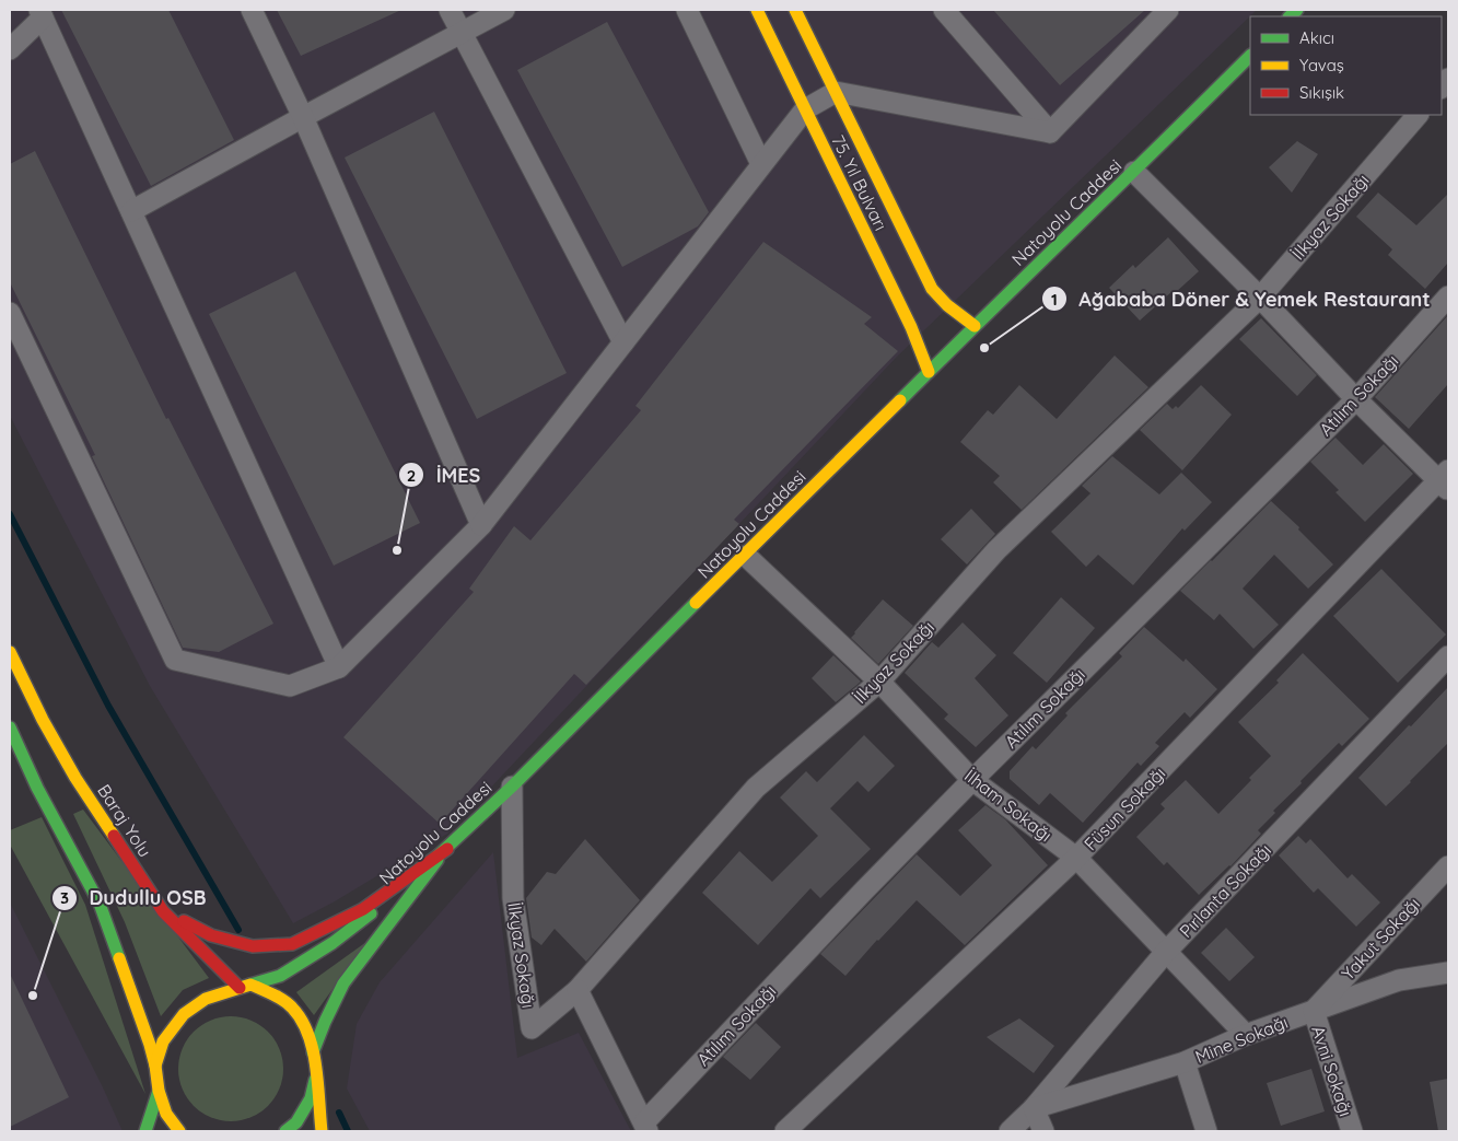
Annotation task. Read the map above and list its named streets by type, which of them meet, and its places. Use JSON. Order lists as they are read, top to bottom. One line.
{"streets":{"main road":["75. Yıl Bulvarı","Natoyolu Caddesi","Baraj Yolu"],"street":["İlkyaz Sokağı","Atılım Sokağı","İlham Sokağı","Füsun Sokağı","Pırlanta Sokağı","Yakut Sokağı","Mine Sokağı","Avni Sokağı"]},"crossings":[["75. Yıl Bulvarı","Natoyolu Caddesi"],["Natoyolu Caddesi","İlkyaz Sokağı"],["Natoyolu Caddesi","İlham Sokağı"],["Natoyolu Caddesi","Baraj Yolu"],["İlkyaz Sokağı","İlham Sokağı"],["Atılım Sokağı","İlham Sokağı"],["İlham Sokağı","Füsun Sokağı"],["İlham Sokağı","Pırlanta Sokağı"],["İlham Sokağı","Mine Sokağı"],["Pırlanta Sokağı","Mine Sokağı"],["Yakut Sokağı","Mine Sokağı"],["Yakut Sokağı","Avni Sokağı"],["Mine Sokağı","Avni Sokağı"]],"places":["Ağababa Döner & Yemek Restaurant","İMES","Dudullu OSB"],"legend":["Akıcı","Yavaş","Sıkışık"]}
